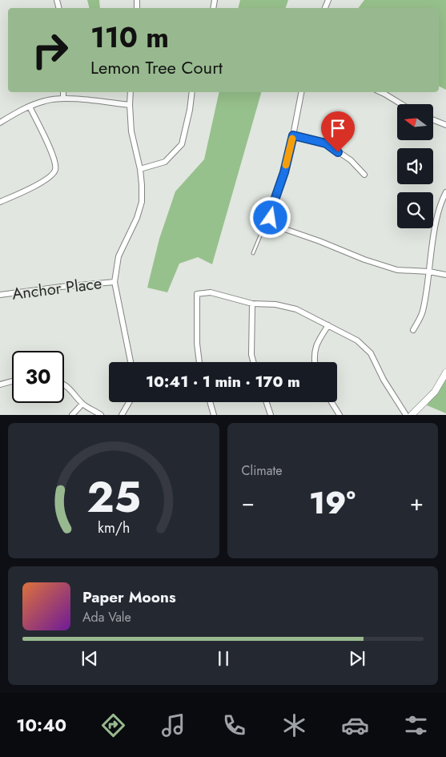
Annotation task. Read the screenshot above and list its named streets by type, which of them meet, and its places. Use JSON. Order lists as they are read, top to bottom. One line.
{"streets":{"street":["Anchor Place"]},"north":"left","page":{"turn":["110 m","Lemon Tree Court"],"limit":"30","trip":"10:41 · 1 min · 170 m","tile":"Climate","heat":["−","19°","+"],"song":["Paper Moons","Ada Vale"],"tabs":"10:40","gauge":["25","km/h"]}}
